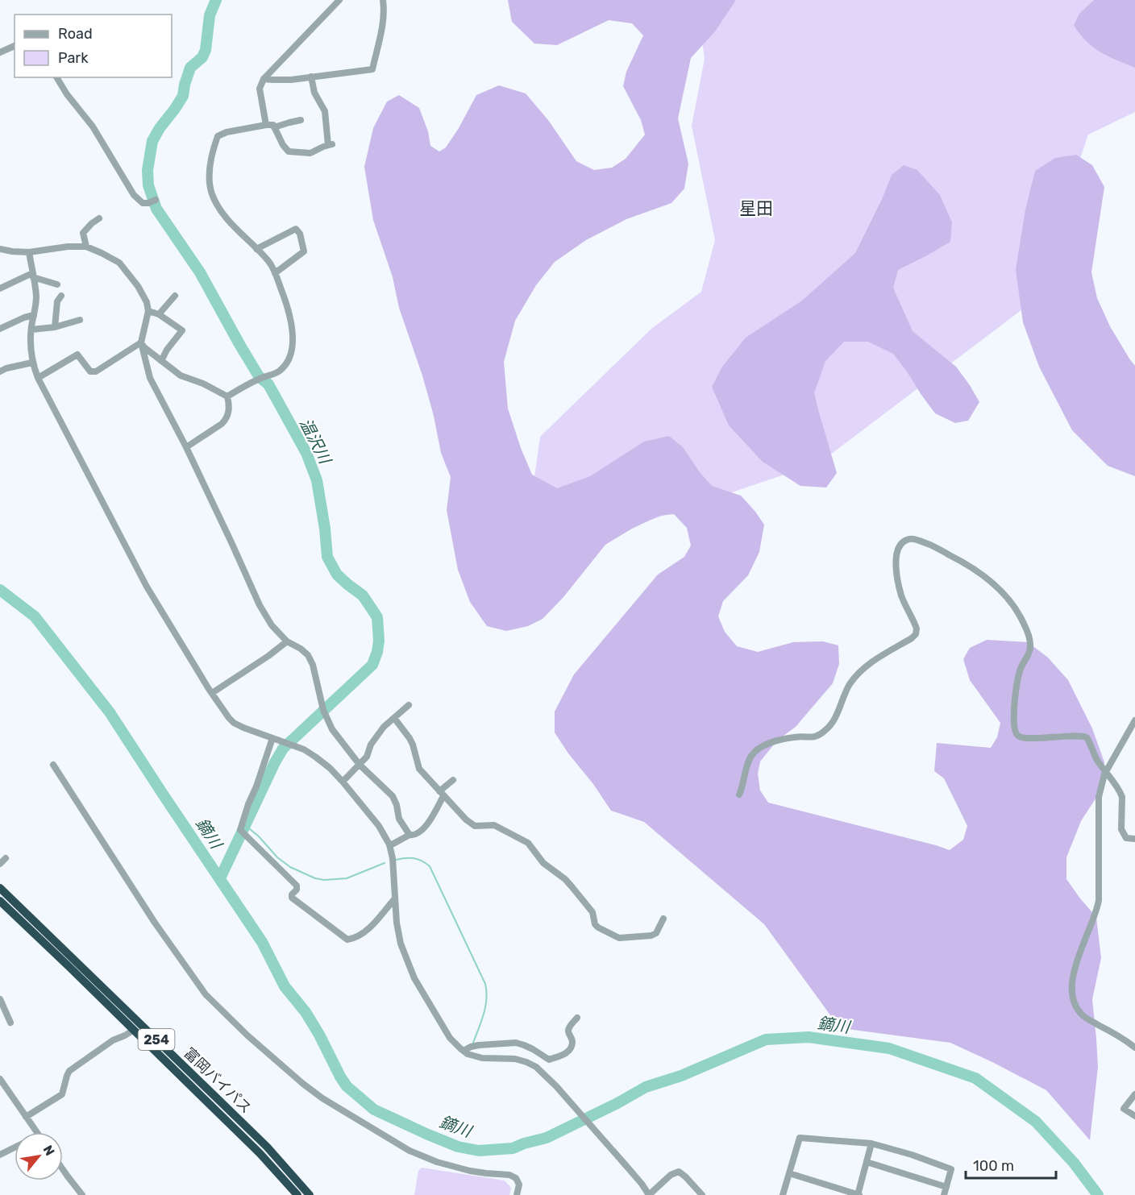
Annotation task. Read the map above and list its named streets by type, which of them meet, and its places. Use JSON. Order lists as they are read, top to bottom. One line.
{"streets":{"highway":["254","富岡バイパス"]},"districts":["星田"],"water":["温沢川","鏑川"],"legend":["Road","Park"],"scale_bar":"100 m","north":"top right"}
